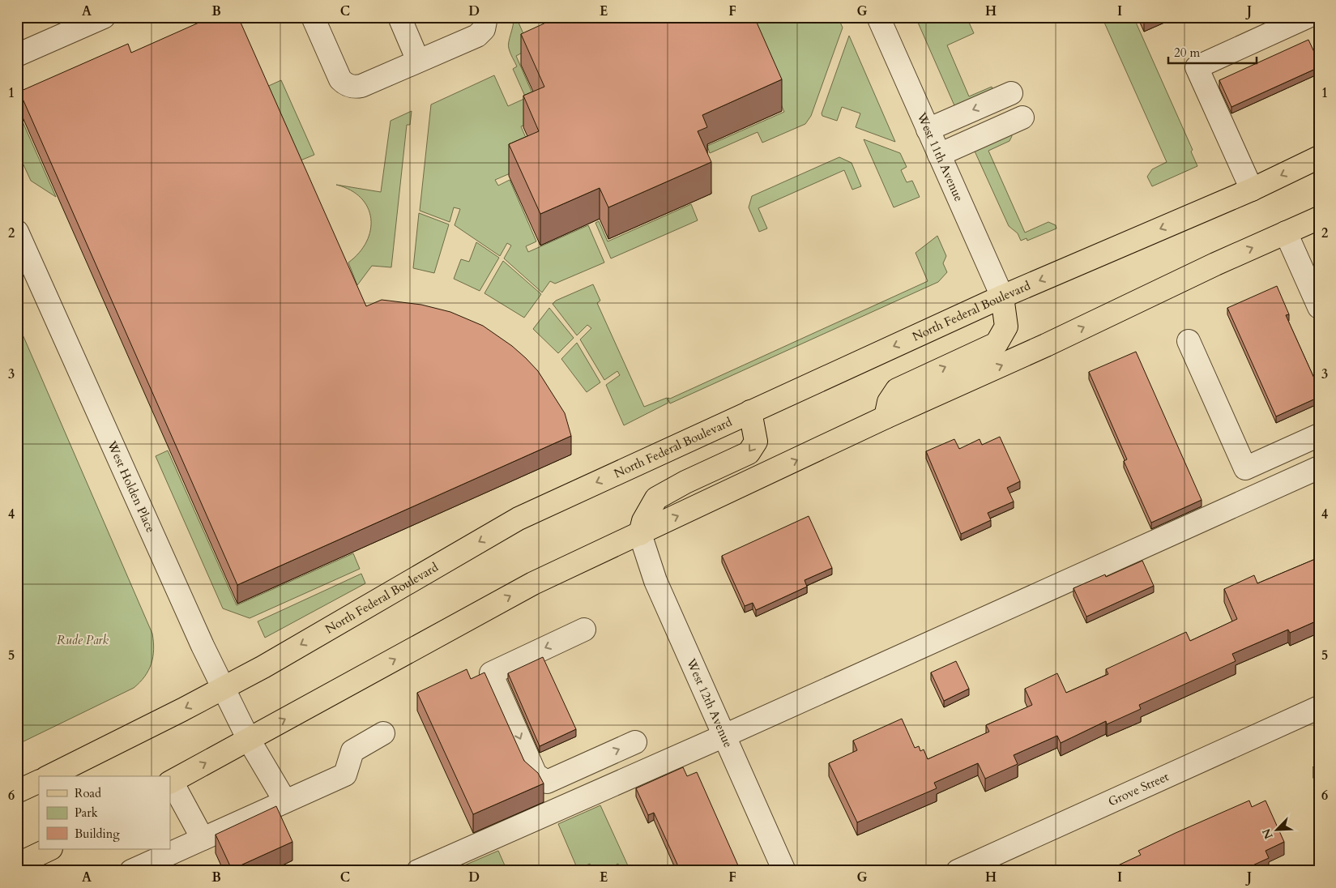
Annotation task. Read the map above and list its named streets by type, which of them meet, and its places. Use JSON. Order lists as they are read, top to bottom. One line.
{"streets":{"main road":["North Federal Boulevard"],"street":["West 11th Avenue","West Holden Place","West 12th Avenue","Grove Street"]},"crossings":[["West 11th Avenue","North Federal Boulevard"],["North Federal Boulevard","West Holden Place"]],"parks":["Rude Park"],"legend":["Road","Park","Building"],"scale_bar":"20 m","north":"bottom left","grid":{"columns":["A","B","C","D","E","F","G","H","I","J"],"rows":["1","2","3","4","5","6"]}}
